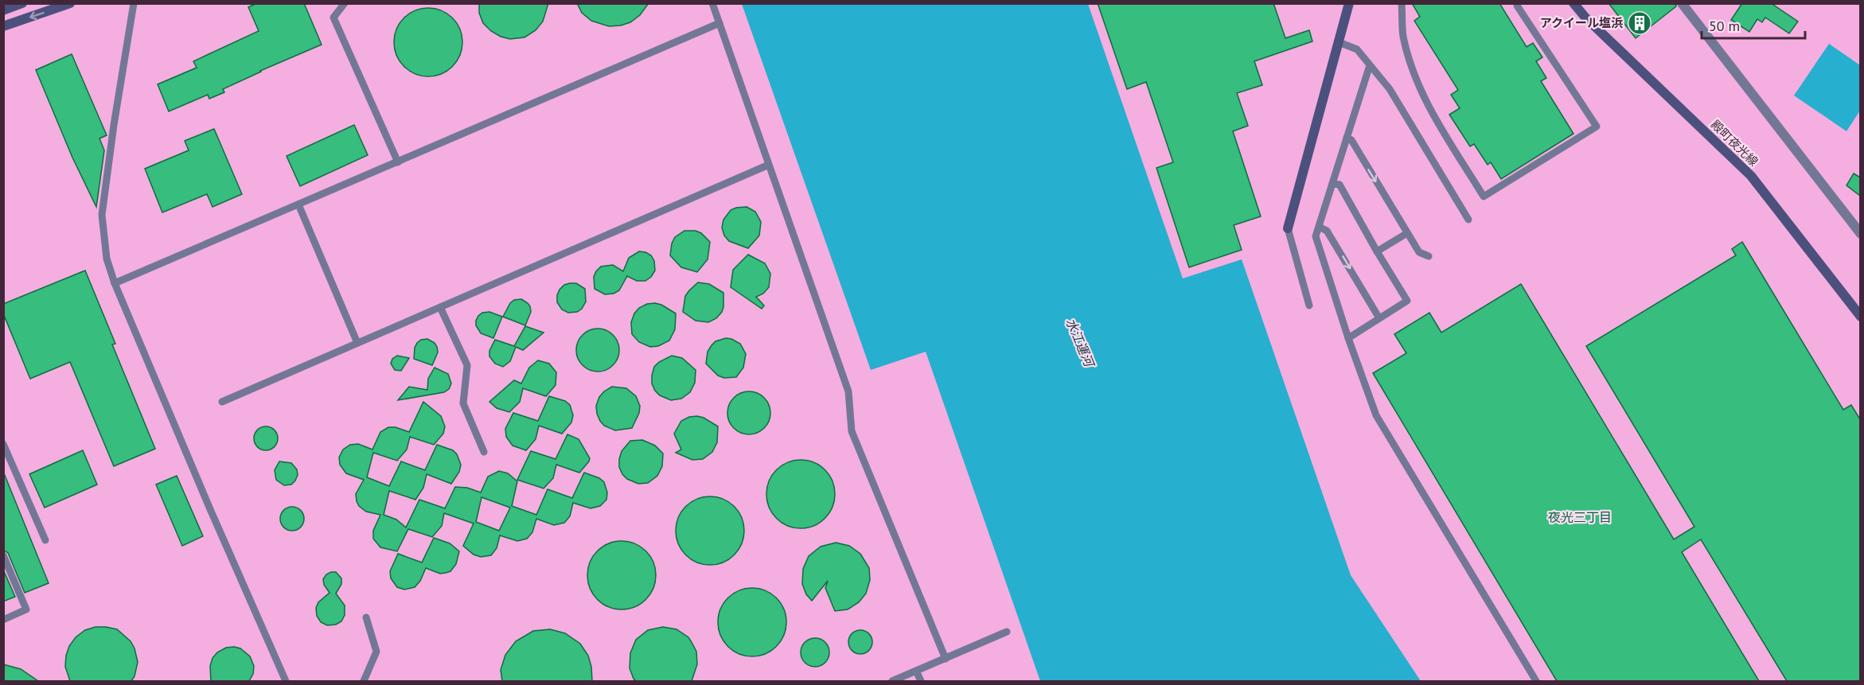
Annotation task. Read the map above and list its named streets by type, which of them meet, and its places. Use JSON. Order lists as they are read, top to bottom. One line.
{"streets":{"street":["殿町夜光線"]},"districts":["夜光三丁目"],"water":["水江運河"],"places":{"building":["アクイール塩浜"]},"scale_bar":"50 m"}
